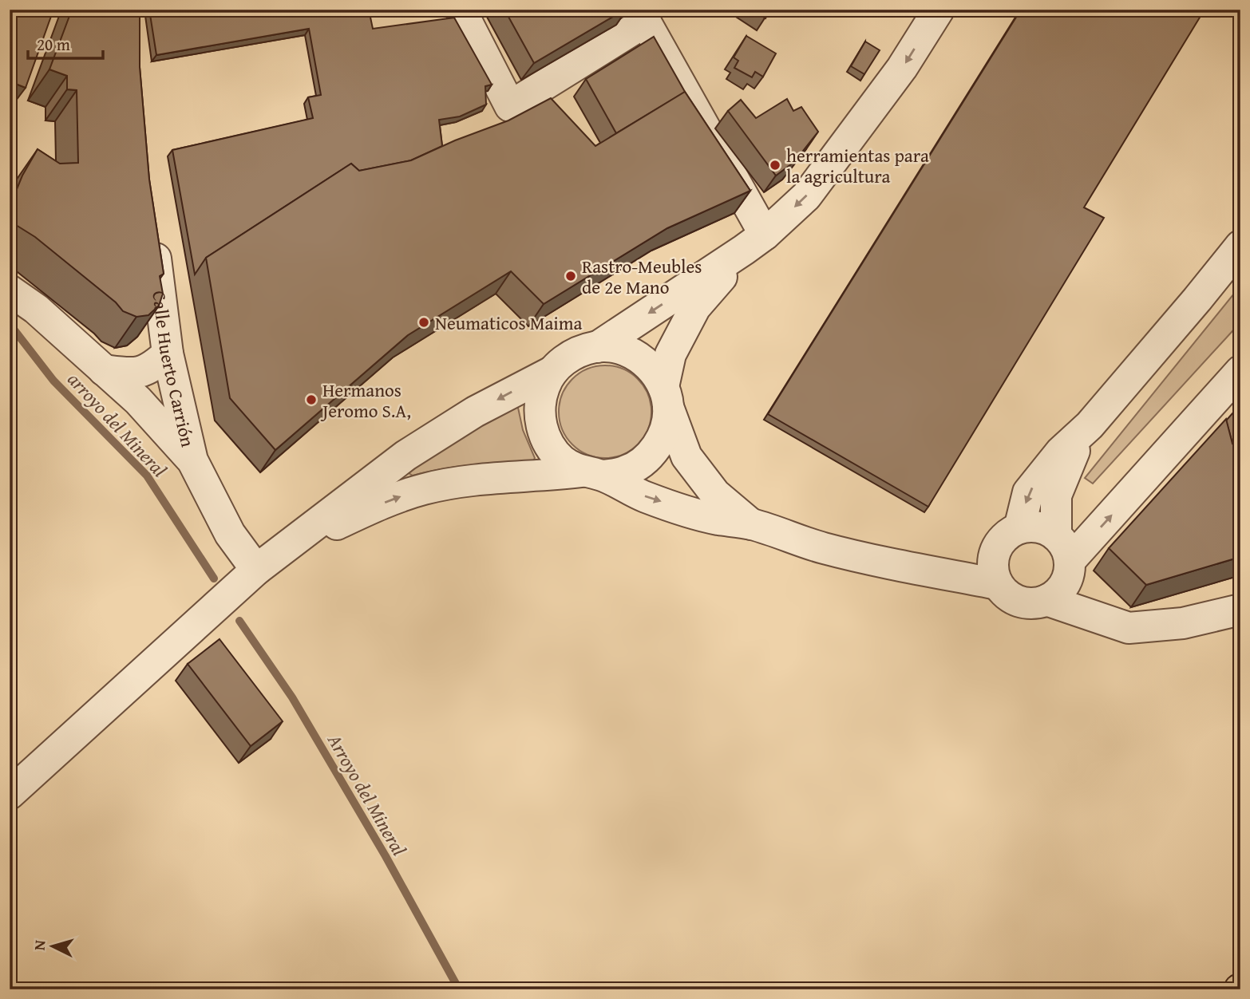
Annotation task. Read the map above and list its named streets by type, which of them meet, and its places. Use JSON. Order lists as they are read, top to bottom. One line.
{"streets":{"street":["Calle Huerto Carrión"]},"water":["arroyo del Mineral","Arroyo del Mineral"],"places":["herramientas para la agricultura","Rastro-Meubles de 2e Mano","Neumaticos Maima","Hermanos Jeromo S.A,"],"scale_bar":"20 m","north":"left"}
